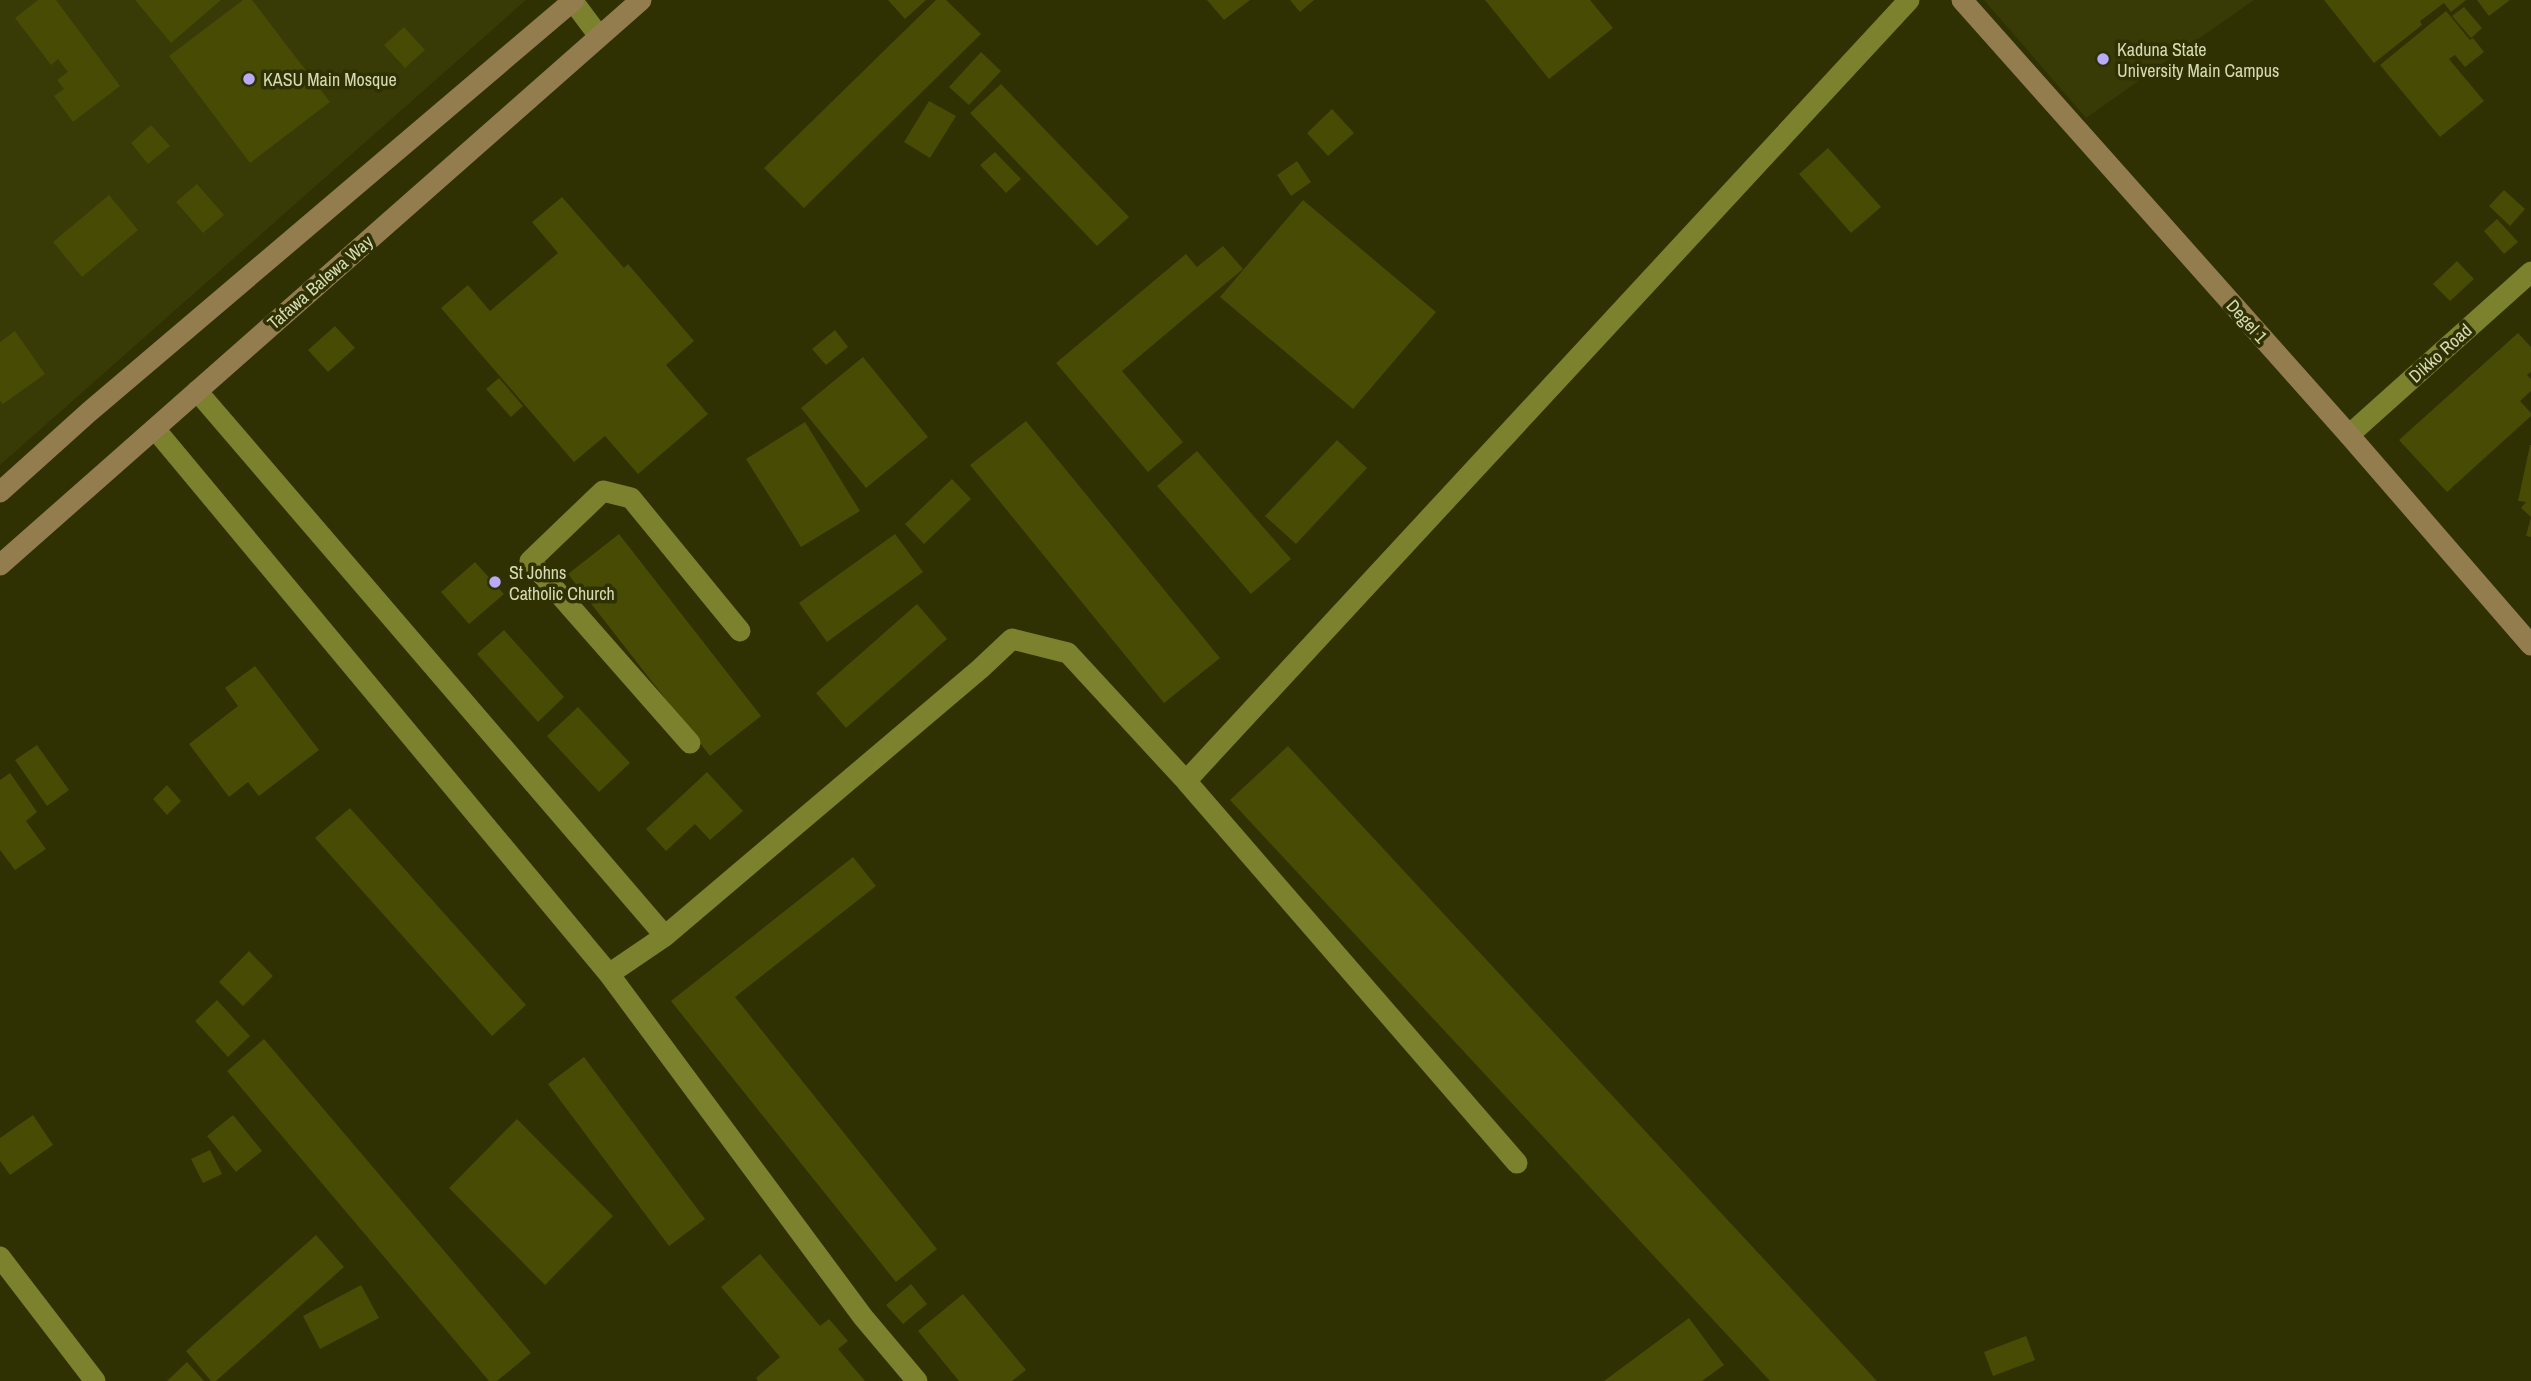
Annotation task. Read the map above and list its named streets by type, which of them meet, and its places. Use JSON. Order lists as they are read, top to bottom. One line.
{"streets":{"main road":["Tafawa Balewa Way","Degel 1"],"street":["Dikko Road"]},"crossings":[["Degel 1","Dikko Road"]],"places":["Kaduna State University Main Campus","KASU Main Mosque","St Johns Catholic Church"]}
